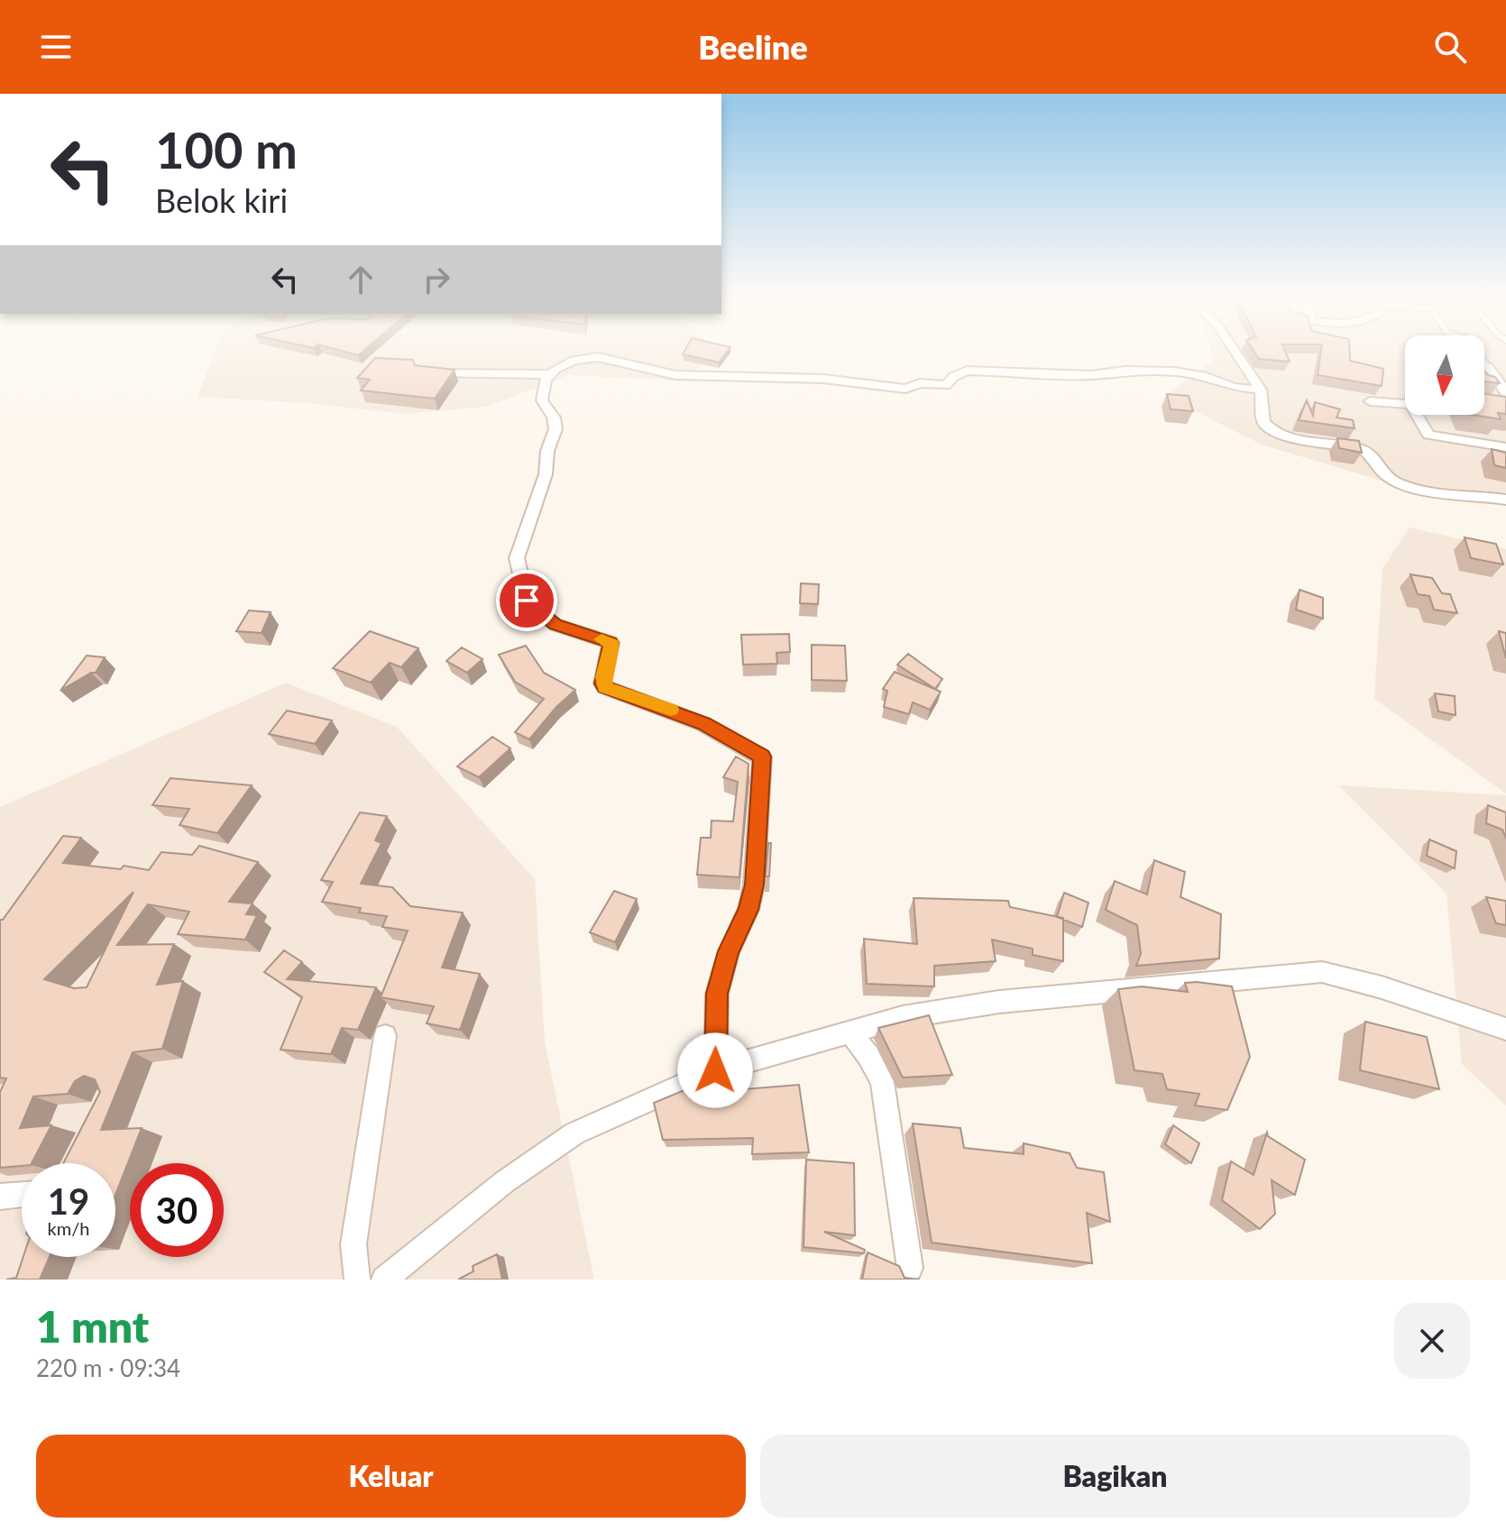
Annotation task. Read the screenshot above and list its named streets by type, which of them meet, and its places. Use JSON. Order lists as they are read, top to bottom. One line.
{"north":"bottom","page":{"header":"Beeline","turn":["100 m","Belok kiri"],"speed":"19 km/h","limit":"30","heading":["1 mnt","220 m · 09:34"],"buttons":["Keluar","Bagikan"]}}
